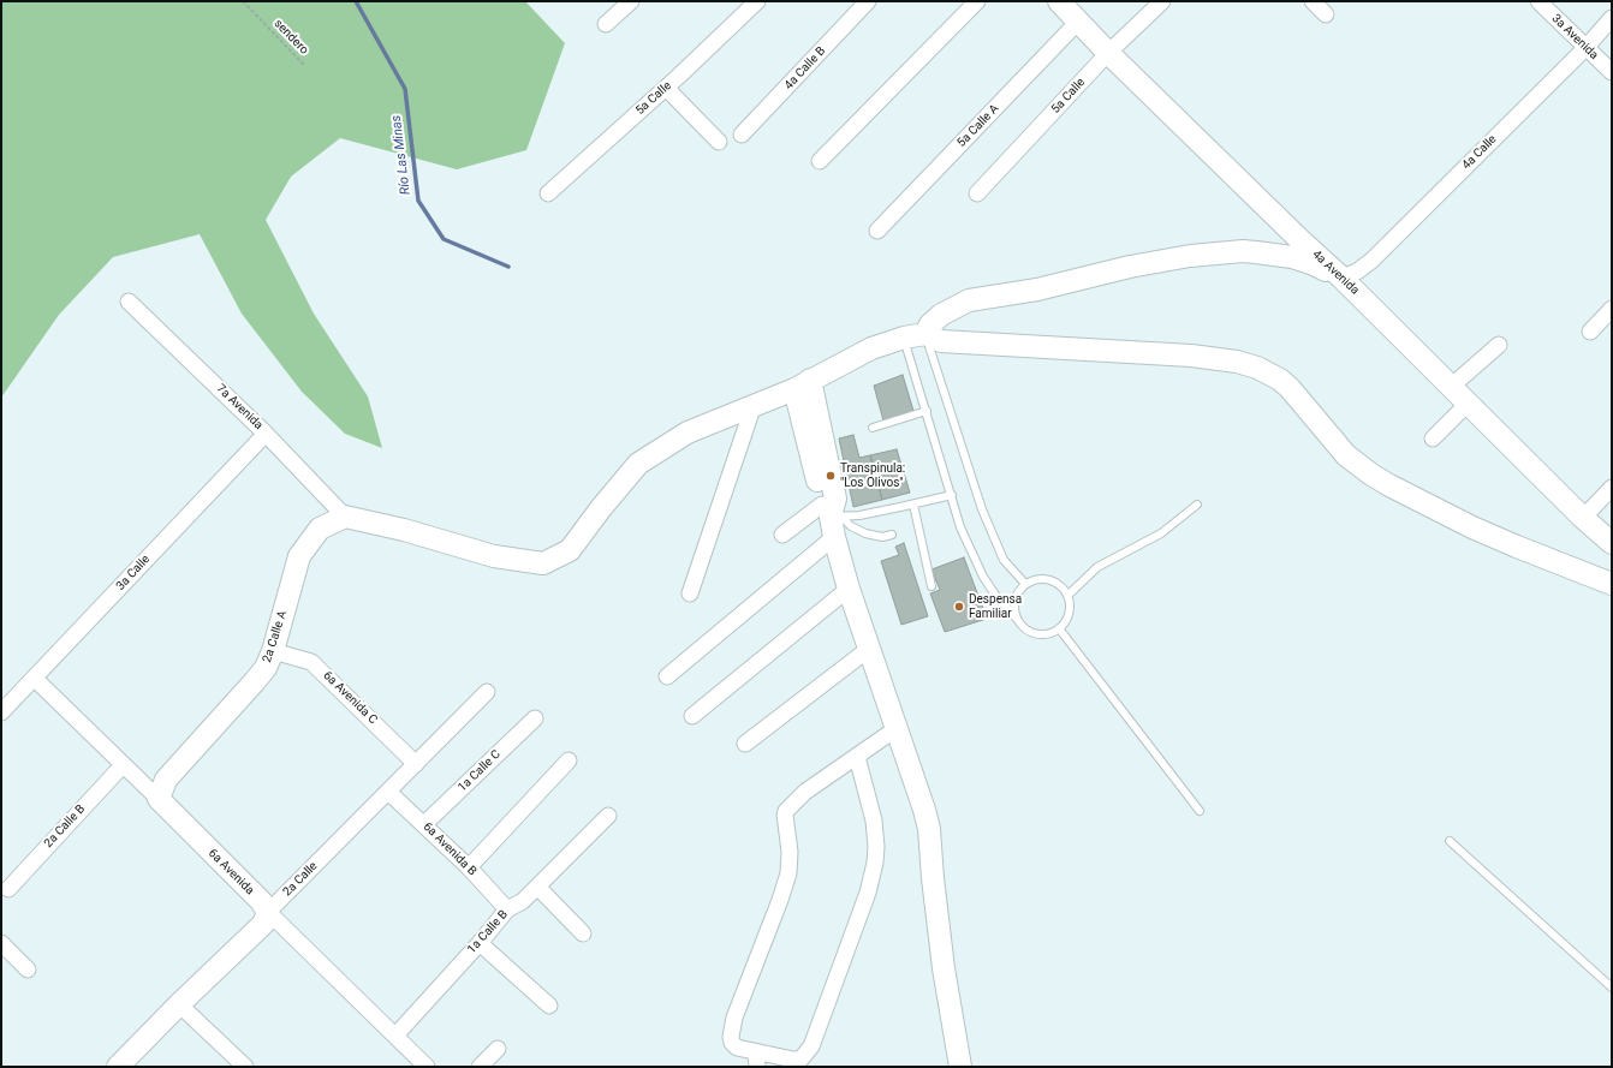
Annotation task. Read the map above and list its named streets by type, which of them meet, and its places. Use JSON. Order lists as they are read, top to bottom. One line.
{"streets":{"street":["3a Avenida","4a Calle B","5a Calle","5a Calle A","4a Calle","4a Avenida","7a Avenida","3a Calle","2a Calle A","6a Avenida C","1a Calle C","2a Calle B","6a Avenida B","6a Avenida","2a Calle","1a Calle B"],"path":["sendero"]},"crossings":[["3a Avenida","4a Calle"],["5a Calle","4a Avenida"],["5a Calle A","4a Avenida"],["4a Calle","4a Avenida"],["7a Avenida","3a Calle"],["7a Avenida","2a Calle A"],["3a Calle","6a Avenida"],["2a Calle A","6a Avenida C"],["2a Calle A","6a Avenida"],["6a Avenida C","2a Calle"],["1a Calle C","6a Avenida B"],["2a Calle B","6a Avenida"],["6a Avenida B","2a Calle"],["6a Avenida B","1a Calle B"],["6a Avenida","2a Calle"],["6a Avenida","1a Calle B"]],"water":["Río Las Minas"],"places":["Transpinula: \"Los Olivos\"","Despensa Familiar"]}
